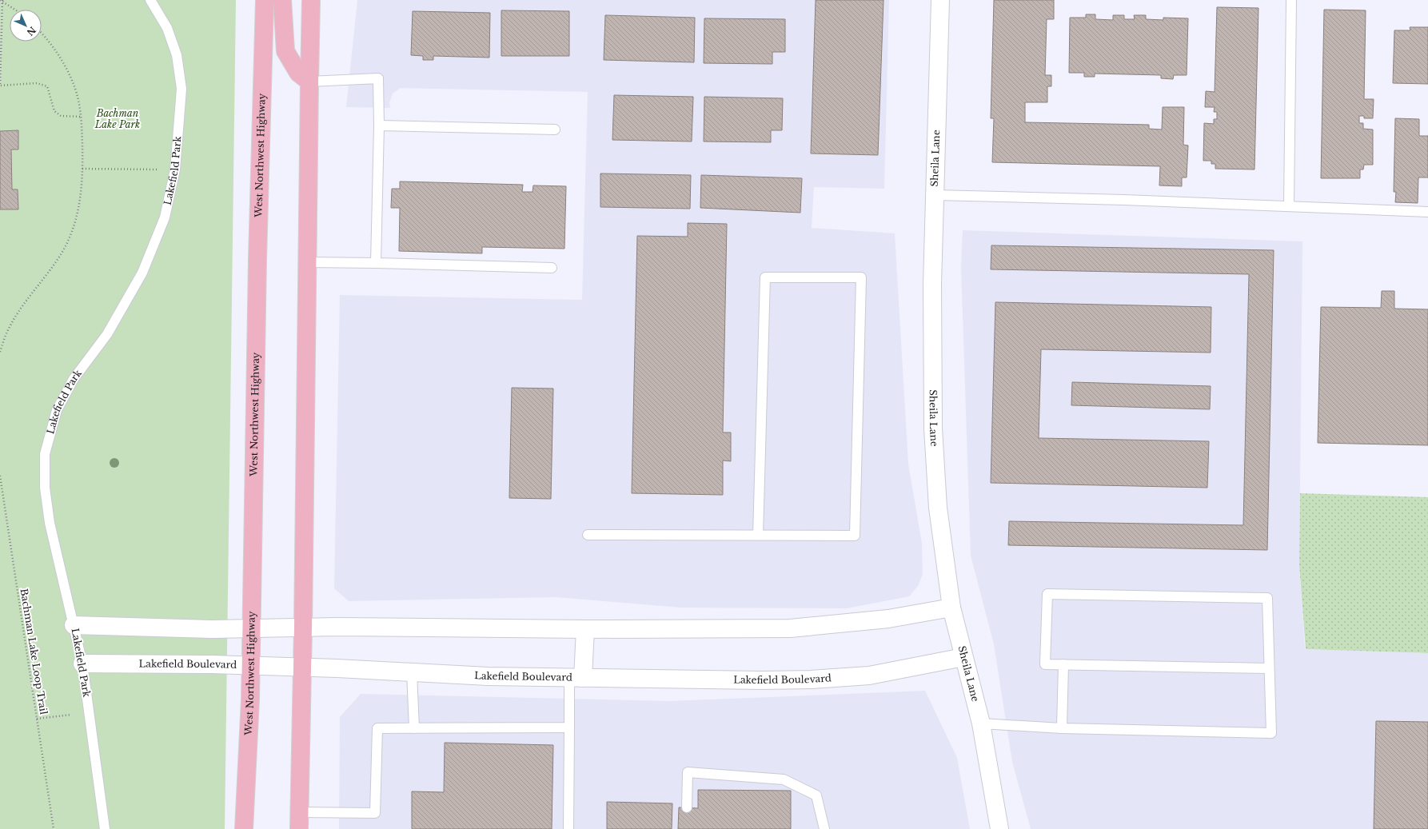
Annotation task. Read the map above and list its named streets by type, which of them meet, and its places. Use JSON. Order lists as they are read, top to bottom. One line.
{"streets":{"main road":["West Northwest Highway"],"street":["Sheila Lane","Lakefield Boulevard"],"lane":["Lakefield Park"],"path":["Bachman Lake Loop Trail"]},"crossings":[["West Northwest Highway","Lakefield Boulevard"],["Sheila Lane","Lakefield Boulevard"],["Lakefield Park","Lakefield Boulevard"]],"parks":["Bachman Lake Park"],"north":"bottom right"}
